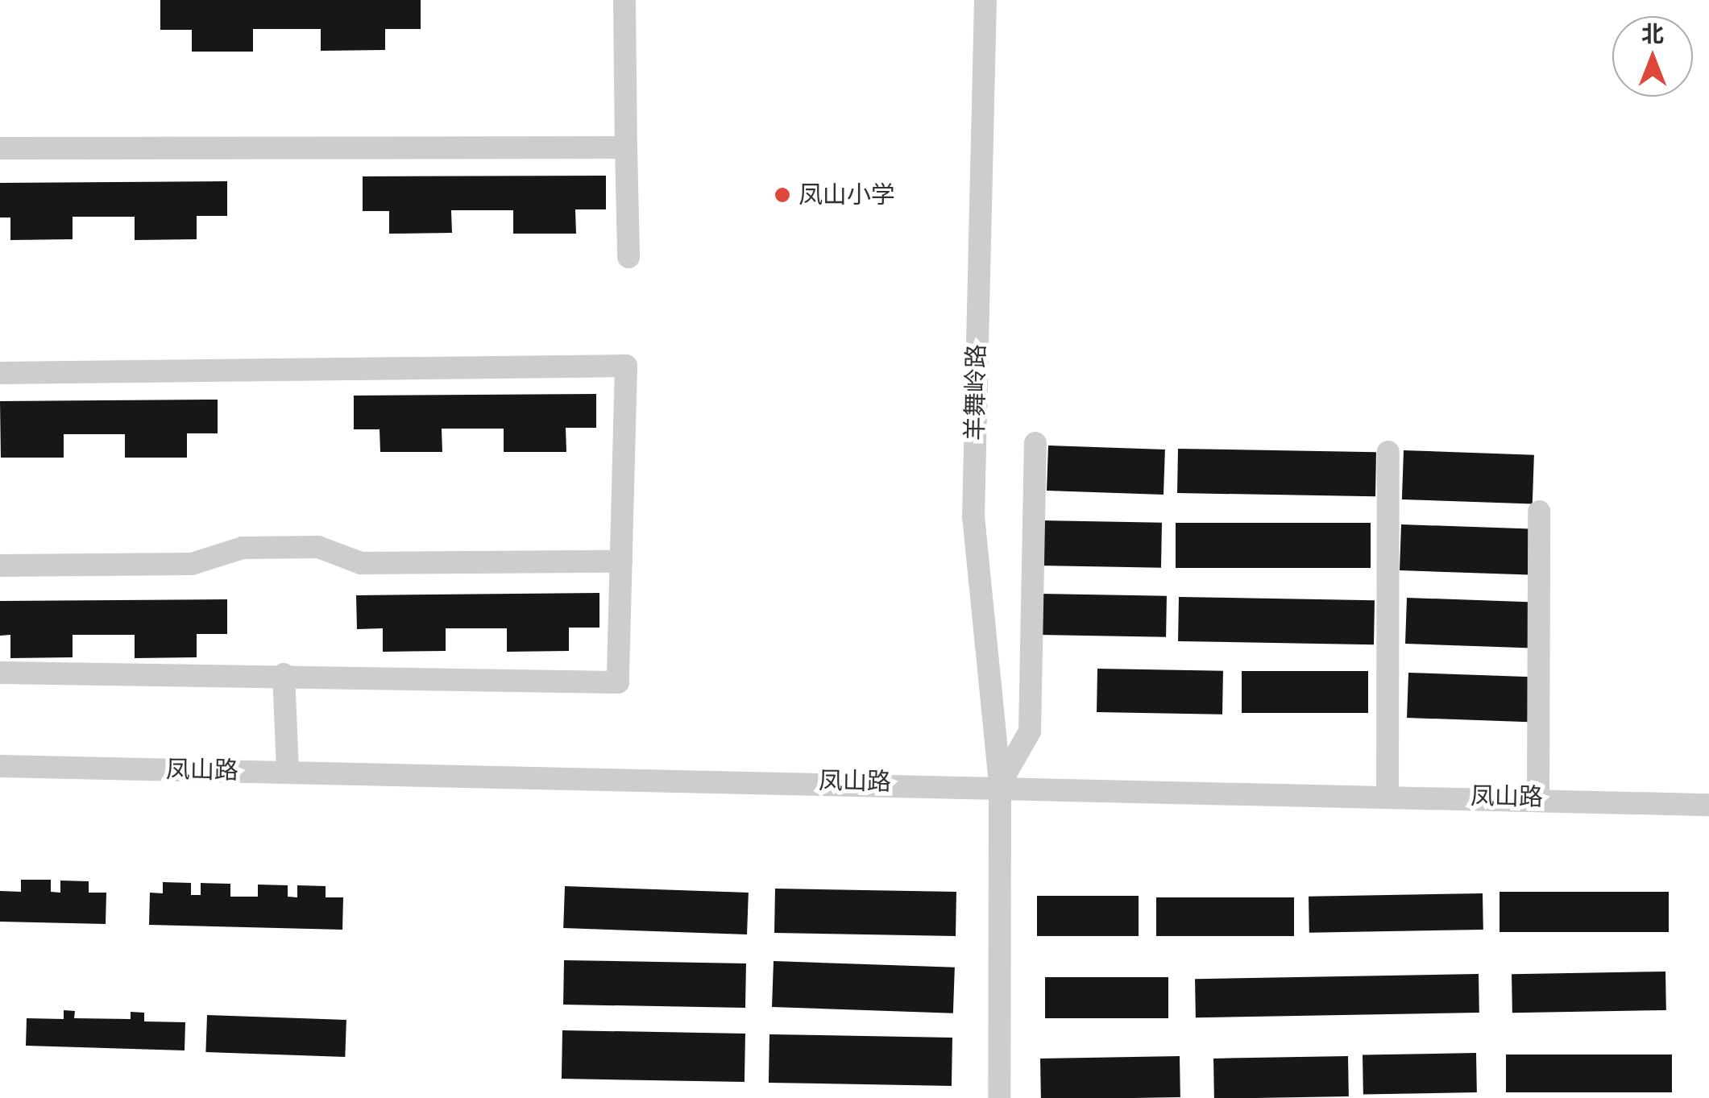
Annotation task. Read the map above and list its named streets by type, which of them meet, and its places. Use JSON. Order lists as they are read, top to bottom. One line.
{"streets":{"street":["羊舞岭路","凤山路"]},"crossings":[["羊舞岭路","凤山路"]],"places":["凤山小学"],"north":"top"}
